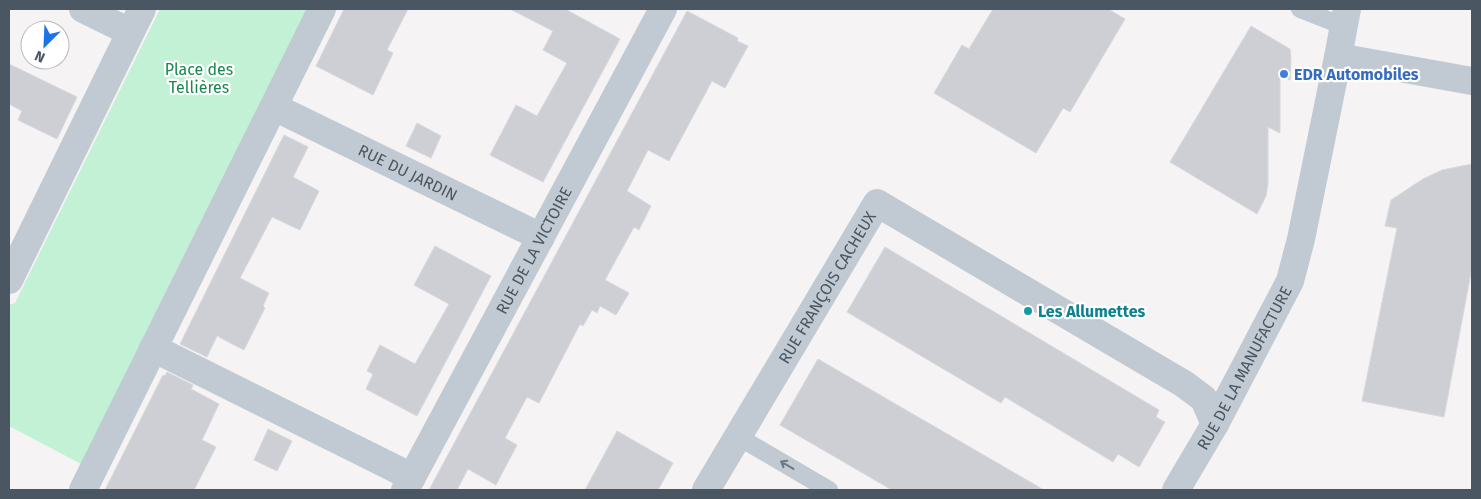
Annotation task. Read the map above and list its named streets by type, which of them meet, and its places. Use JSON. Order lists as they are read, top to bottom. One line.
{"streets":{"street":["RUE DU JARDIN","RUE DE LA VICTOIRE","RUE FRANÇOIS CACHEUX","RUE DE LA MANUFACTURE"]},"crossings":[["RUE DU JARDIN","RUE DE LA VICTOIRE"],["RUE FRANÇOIS CACHEUX","RUE DE LA MANUFACTURE"]],"parks":["Place des Tellières"],"places":["EDR Automobiles","Les Allumettes"],"north":"bottom left"}
